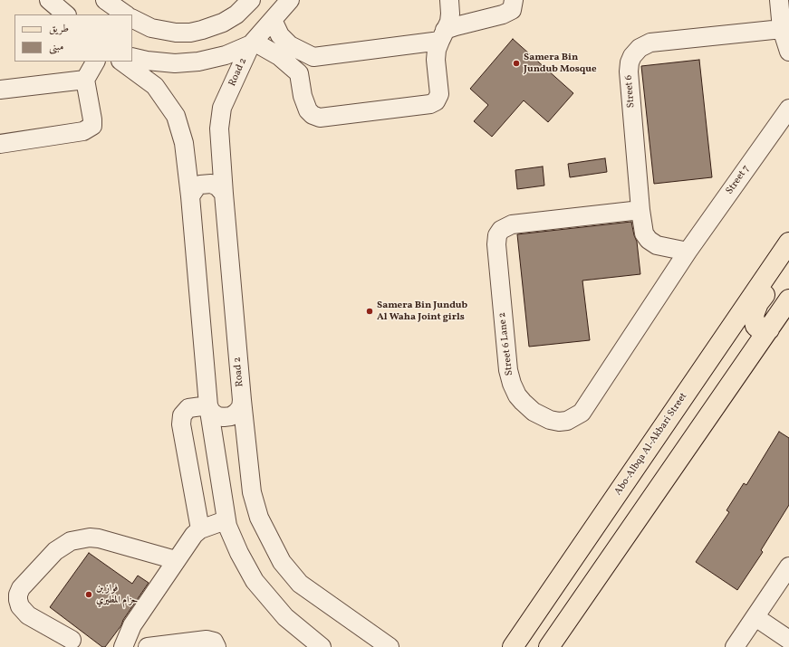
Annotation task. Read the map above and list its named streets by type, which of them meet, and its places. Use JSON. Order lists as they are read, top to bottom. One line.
{"streets":{"main road":["Abo-Albqa Al-Akbari Street"],"street":["Road 2","Street 6","Street 7","Street 6 Lane 2"]},"crossings":[["Street 6","Street 7"],["Street 6","Street 6 Lane 2"],["Street 7","Street 6 Lane 2"]],"places":["Samera Bin Jundub Mosque","Samera Bin Jundub Al Waha Joint girls","فواز بن حزام المطيري"],"legend":["طريق","مبنى"]}
